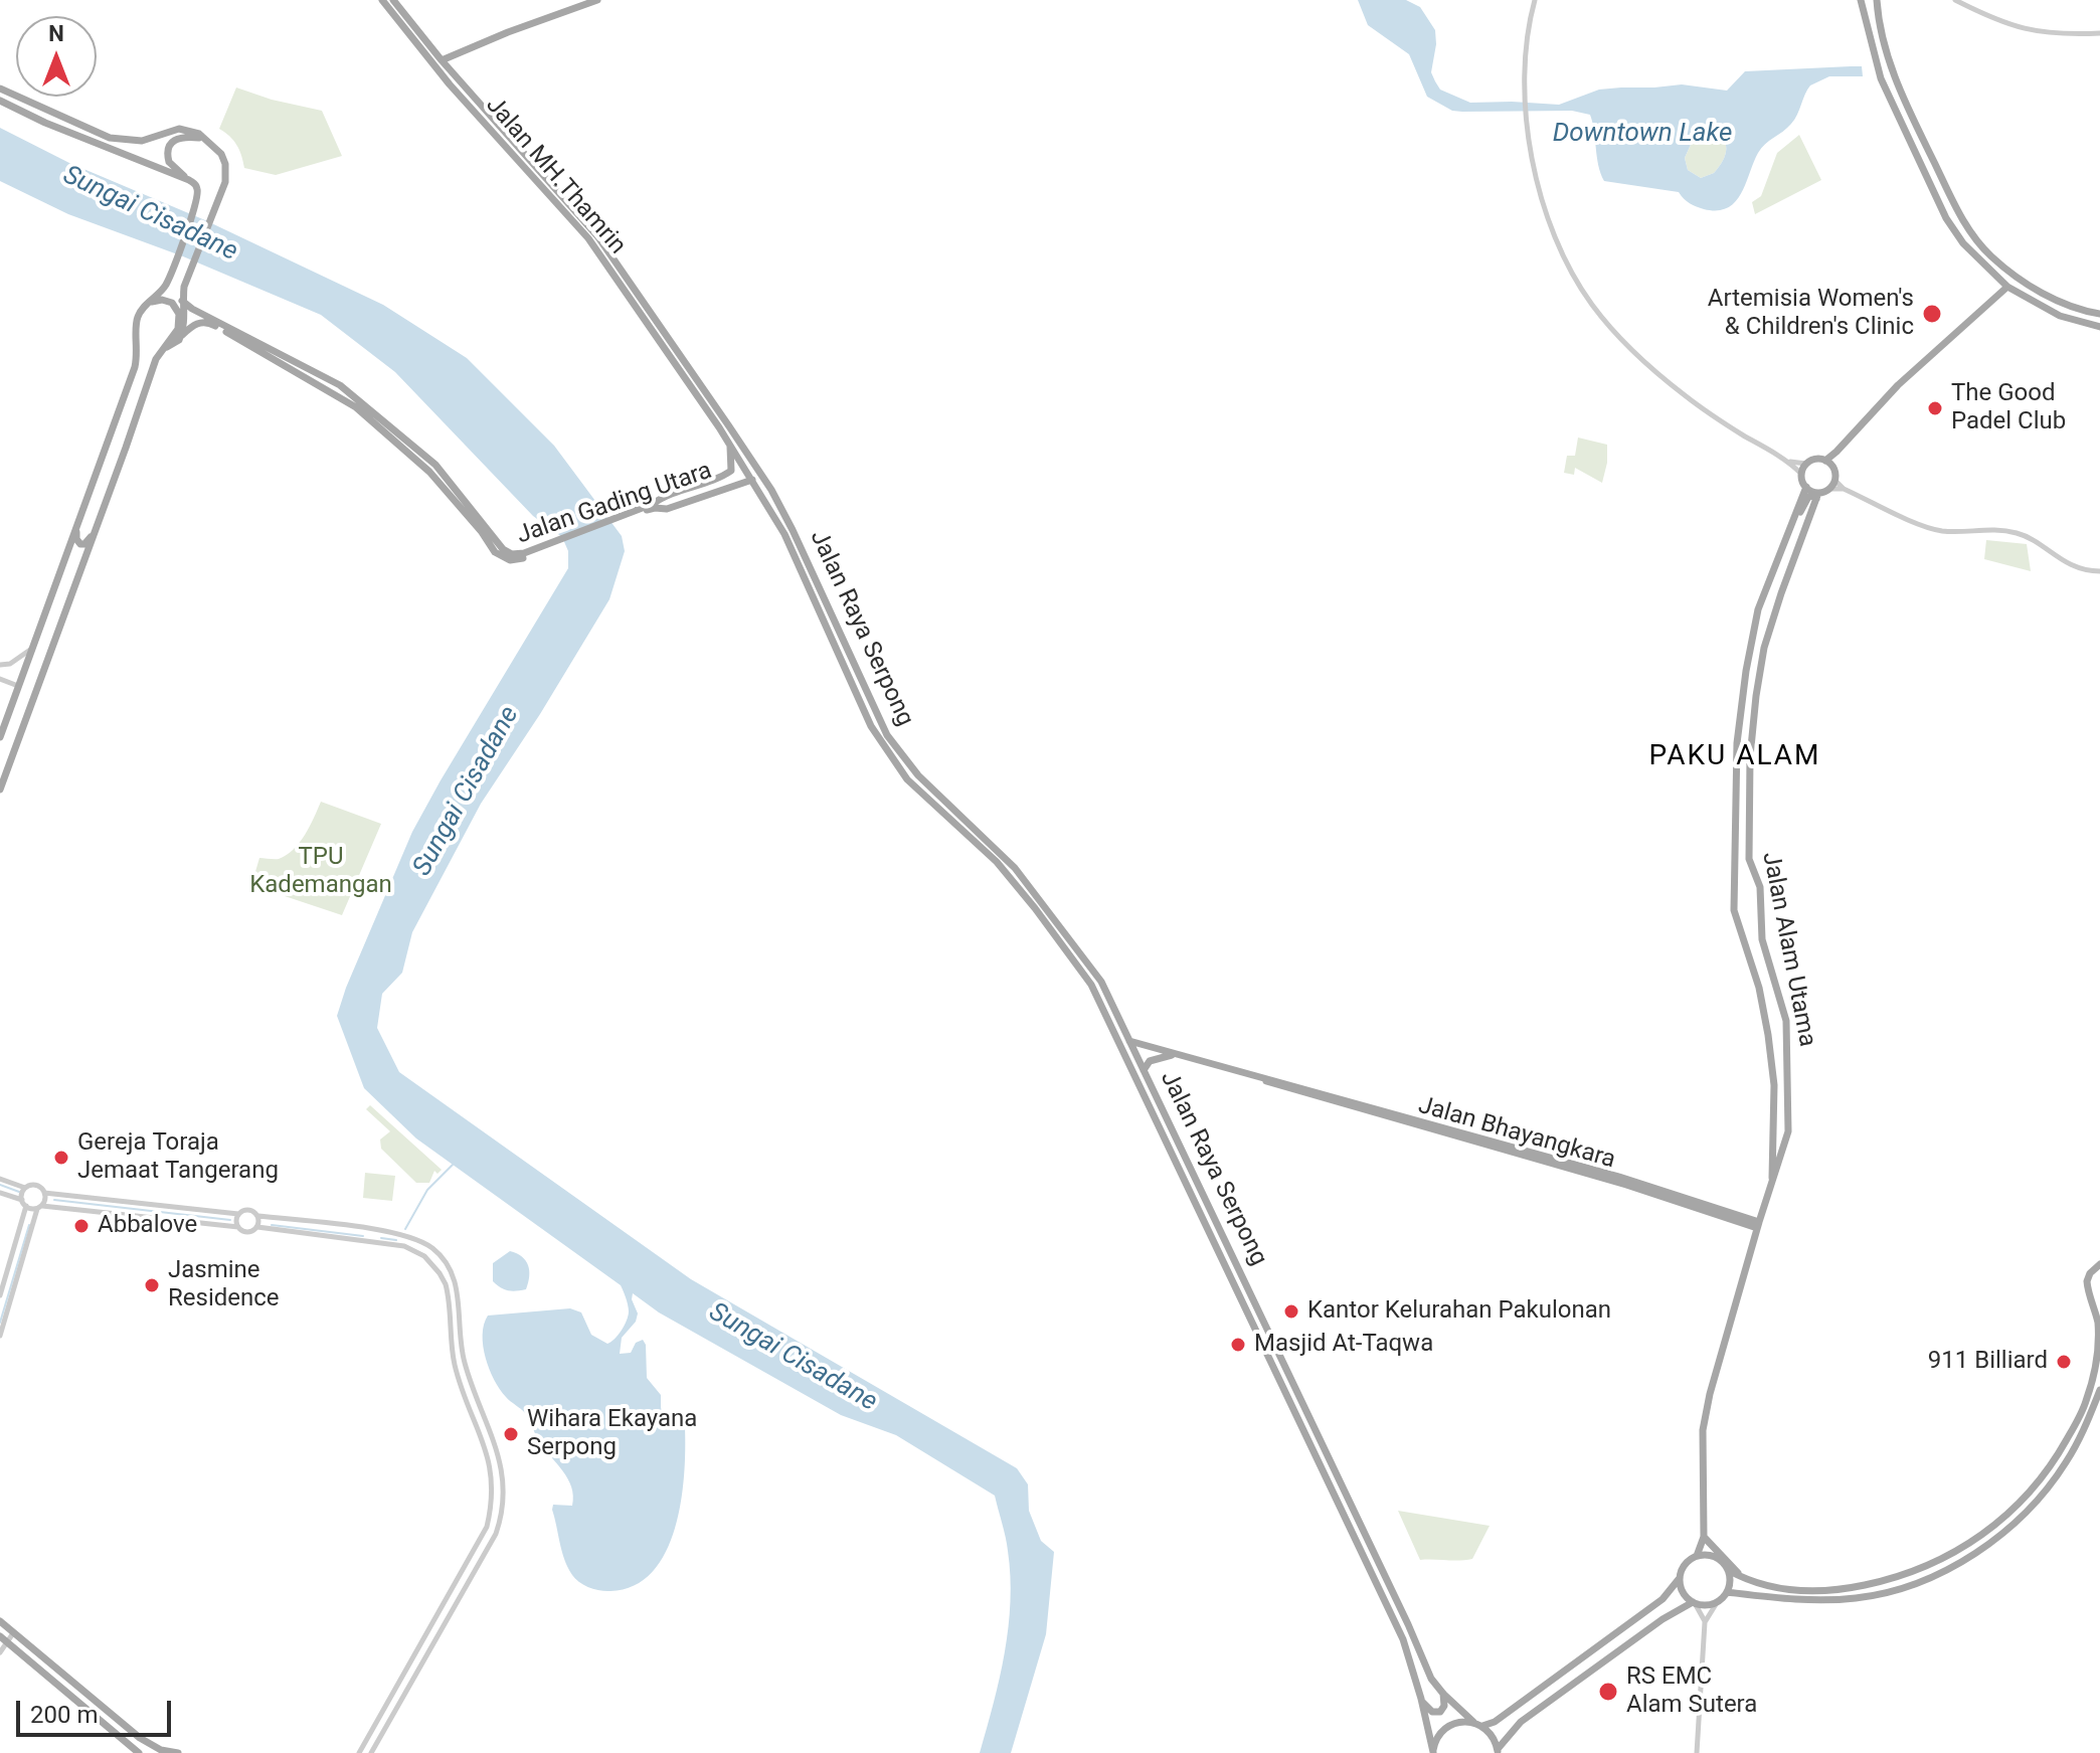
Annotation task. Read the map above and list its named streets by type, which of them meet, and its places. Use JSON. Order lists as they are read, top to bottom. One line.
{"streets":{"main road":["Jalan MH.Thamrin","Jalan Gading Utara","Jalan Raya Serpong","Jalan Alam Utama","Jalan Bhayangkara"]},"crossings":[["Jalan MH.Thamrin","Jalan Gading Utara"],["Jalan MH.Thamrin","Jalan Raya Serpong"],["Jalan Gading Utara","Jalan Raya Serpong"],["Jalan Raya Serpong","Jalan Bhayangkara"],["Jalan Alam Utama","Jalan Bhayangkara"]],"districts":["PAKU ALAM"],"water":["Downtown Lake","Sungai Cisadane"],"parks":["TPU Kademangan"],"places":["Artemisia Women's & Children's Clinic","The Good Padel Club","Gereja Toraja Jemaat Tangerang","Abbalove","Jasmine Residence","Kantor Kelurahan Pakulonan","Masjid At-Taqwa","911 Billiard","Wihara Ekayana Serpong","RS EMC Alam Sutera"],"scale_bar":"200 m","north":"top"}
